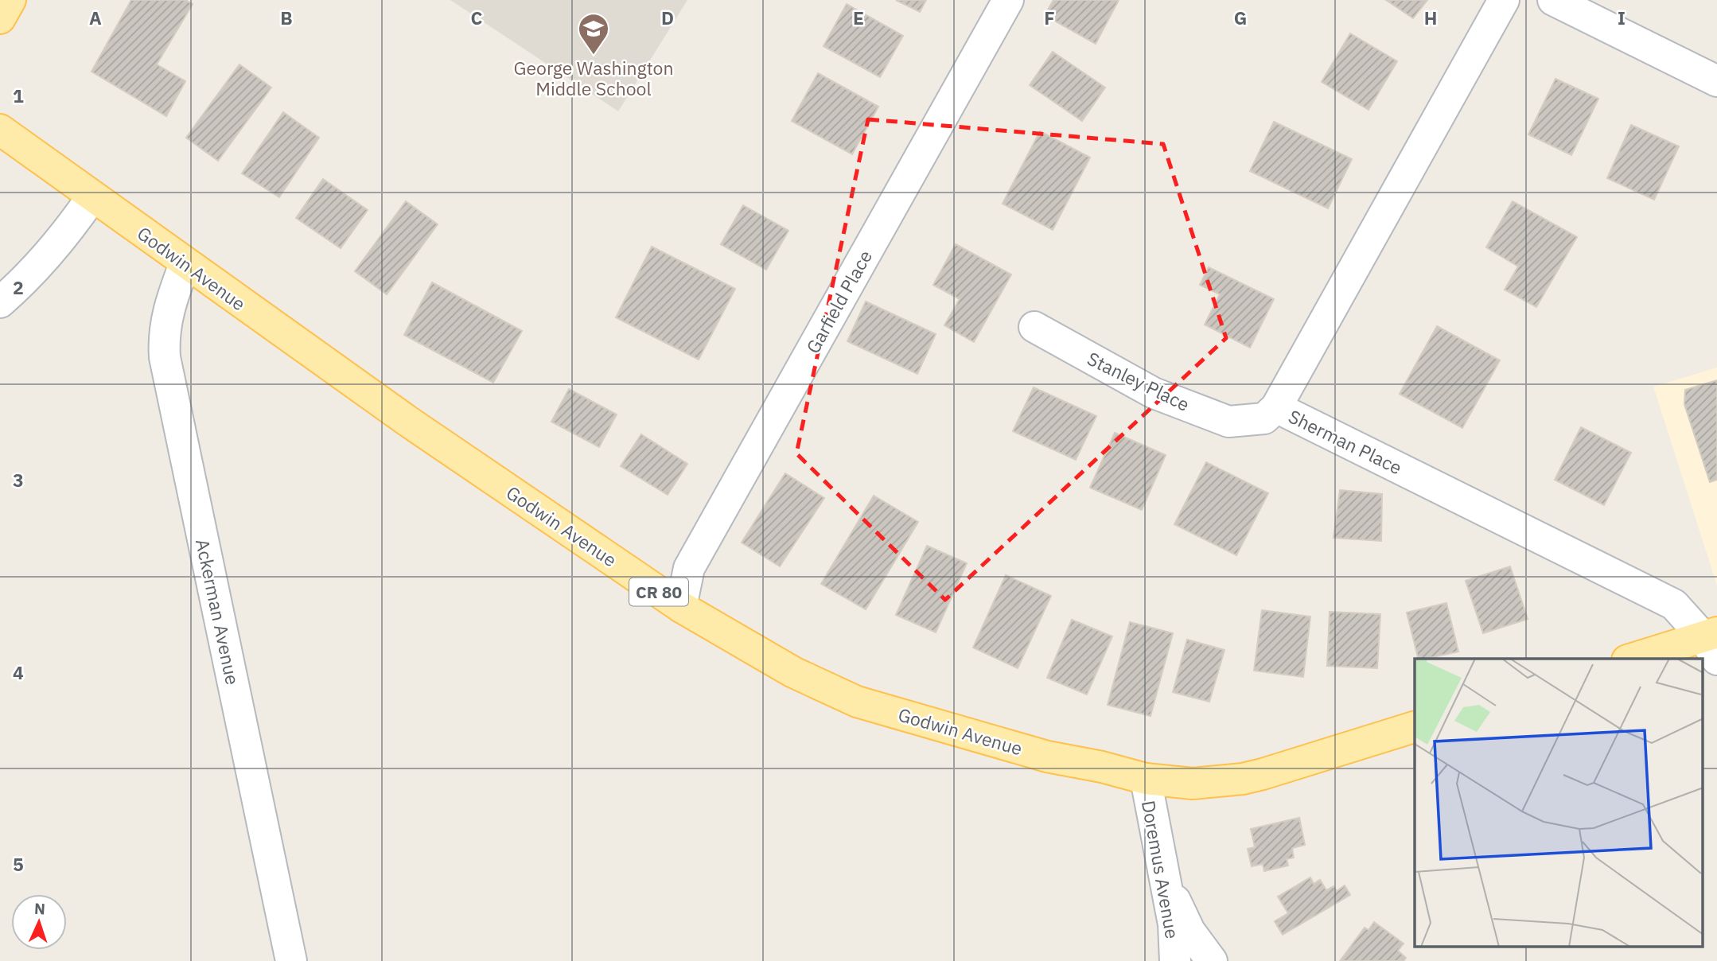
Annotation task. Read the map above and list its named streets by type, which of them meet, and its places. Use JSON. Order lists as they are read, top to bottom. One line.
{"streets":{"main road":["Godwin Avenue","CR 80"],"street":["Garfield Place","Stanley Place","Sherman Place","Ackerman Avenue","Doremus Avenue"]},"crossings":[["Godwin Avenue","Garfield Place"],["Godwin Avenue","Ackerman Avenue"],["Godwin Avenue","Doremus Avenue"],["Stanley Place","Sherman Place"]],"places":{"school or university":["George Washington Middle School"]},"north":"top","grid":{"columns":["A","B","C","D","E","F","G","H","I"],"rows":["1","2","3","4","5"]}}
